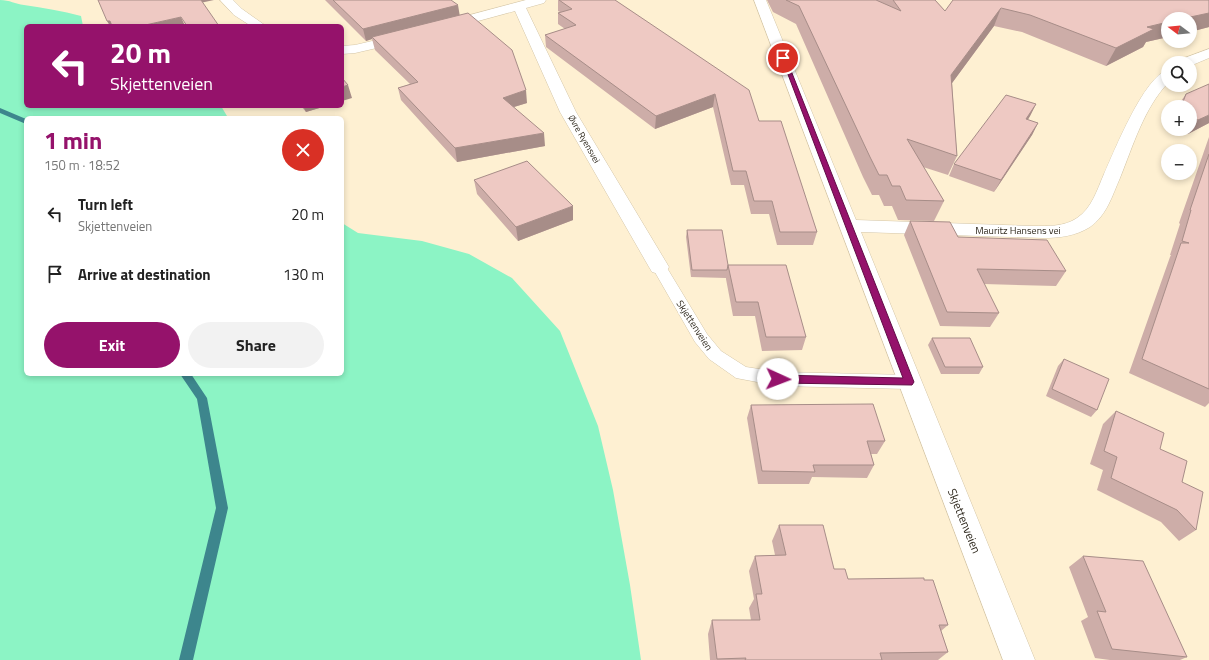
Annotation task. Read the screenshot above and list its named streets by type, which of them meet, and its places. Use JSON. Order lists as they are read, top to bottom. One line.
{"streets":{"street":["Øvre Ryensvei","Mauritz Hansens vei","Skjettenveien"]},"crossings":[["Øvre Ryensvei","Skjettenveien"],["Mauritz Hansens vei","Skjettenveien"]],"north":"left","page":{"map_buttons":["+","−"],"turn":["20 m","Skjettenveien"],"heading":["1 min","150 m · 18:52"],"list":[{"name":"Turn left","note":"Skjettenveien","value":"20 m"},{"name":"Arrive at destination","value":"130 m"}],"buttons":["Exit","Share"]}}
